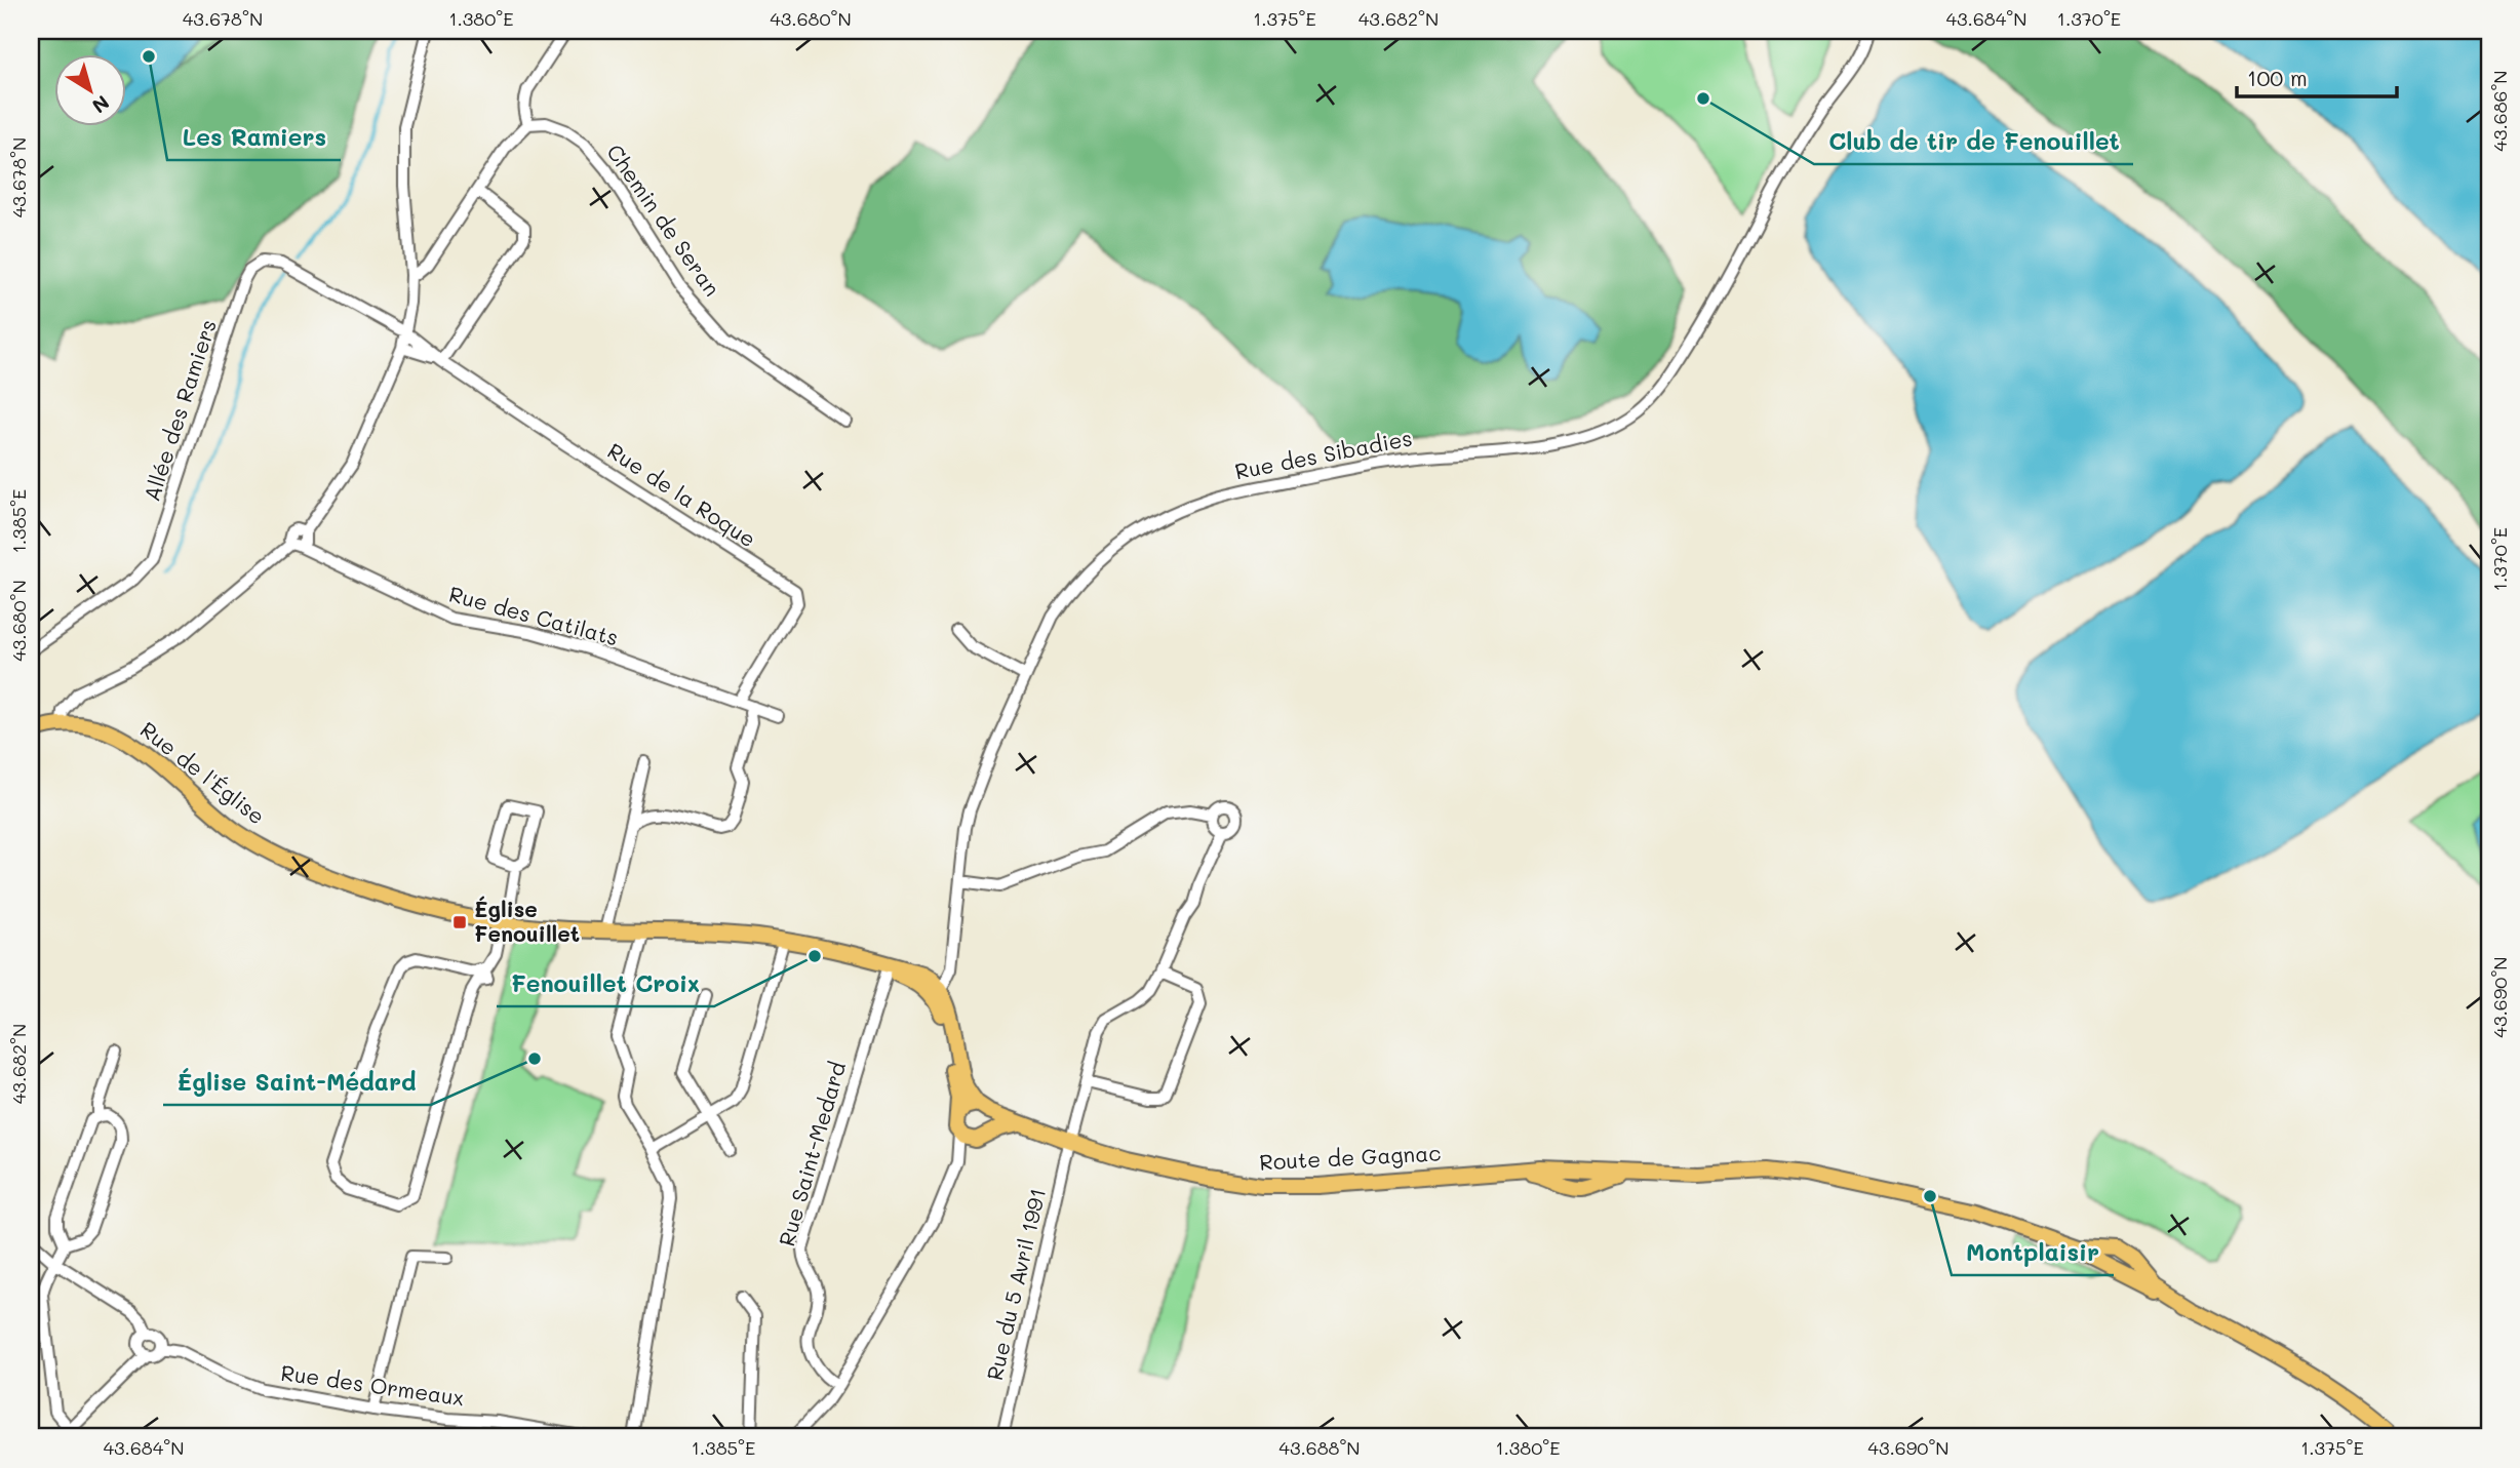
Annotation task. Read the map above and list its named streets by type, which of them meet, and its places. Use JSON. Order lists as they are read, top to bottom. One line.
{"streets":{"main road":["Rue de l'Église","Route de Gagnac"],"street":["Chemin de Seran","Allée des Ramiers","Rue des Sibadies","Rue de la Roque","Rue des Catilats","Rue Saint-Medard","Rue du 5 Avril 1991","Rue des Ormeaux"]},"crossings":[["Allée des Ramiers","Rue de la Roque"],["Rue des Sibadies","Rue de l'Église"],["Rue de la Roque","Rue des Catilats"],["Rue de l'Église","Rue Saint-Medard"],["Route de Gagnac","Rue du 5 Avril 1991"]],"places":{"other":["Les Ramiers","Club de tir de Fenouillet","Fenouillet Croix","Église Saint-Médard","Montplaisir"],"transit":["Église Fenouillet"]},"scale_bar":"100 m","north":"bottom right","coordinates":["43.678°N","1.380°E","43.680°N","1.375°E","43.682°N","43.684°N","1.370°E","43.686°N","1.385°E","43.690°N","43.688°N"]}
